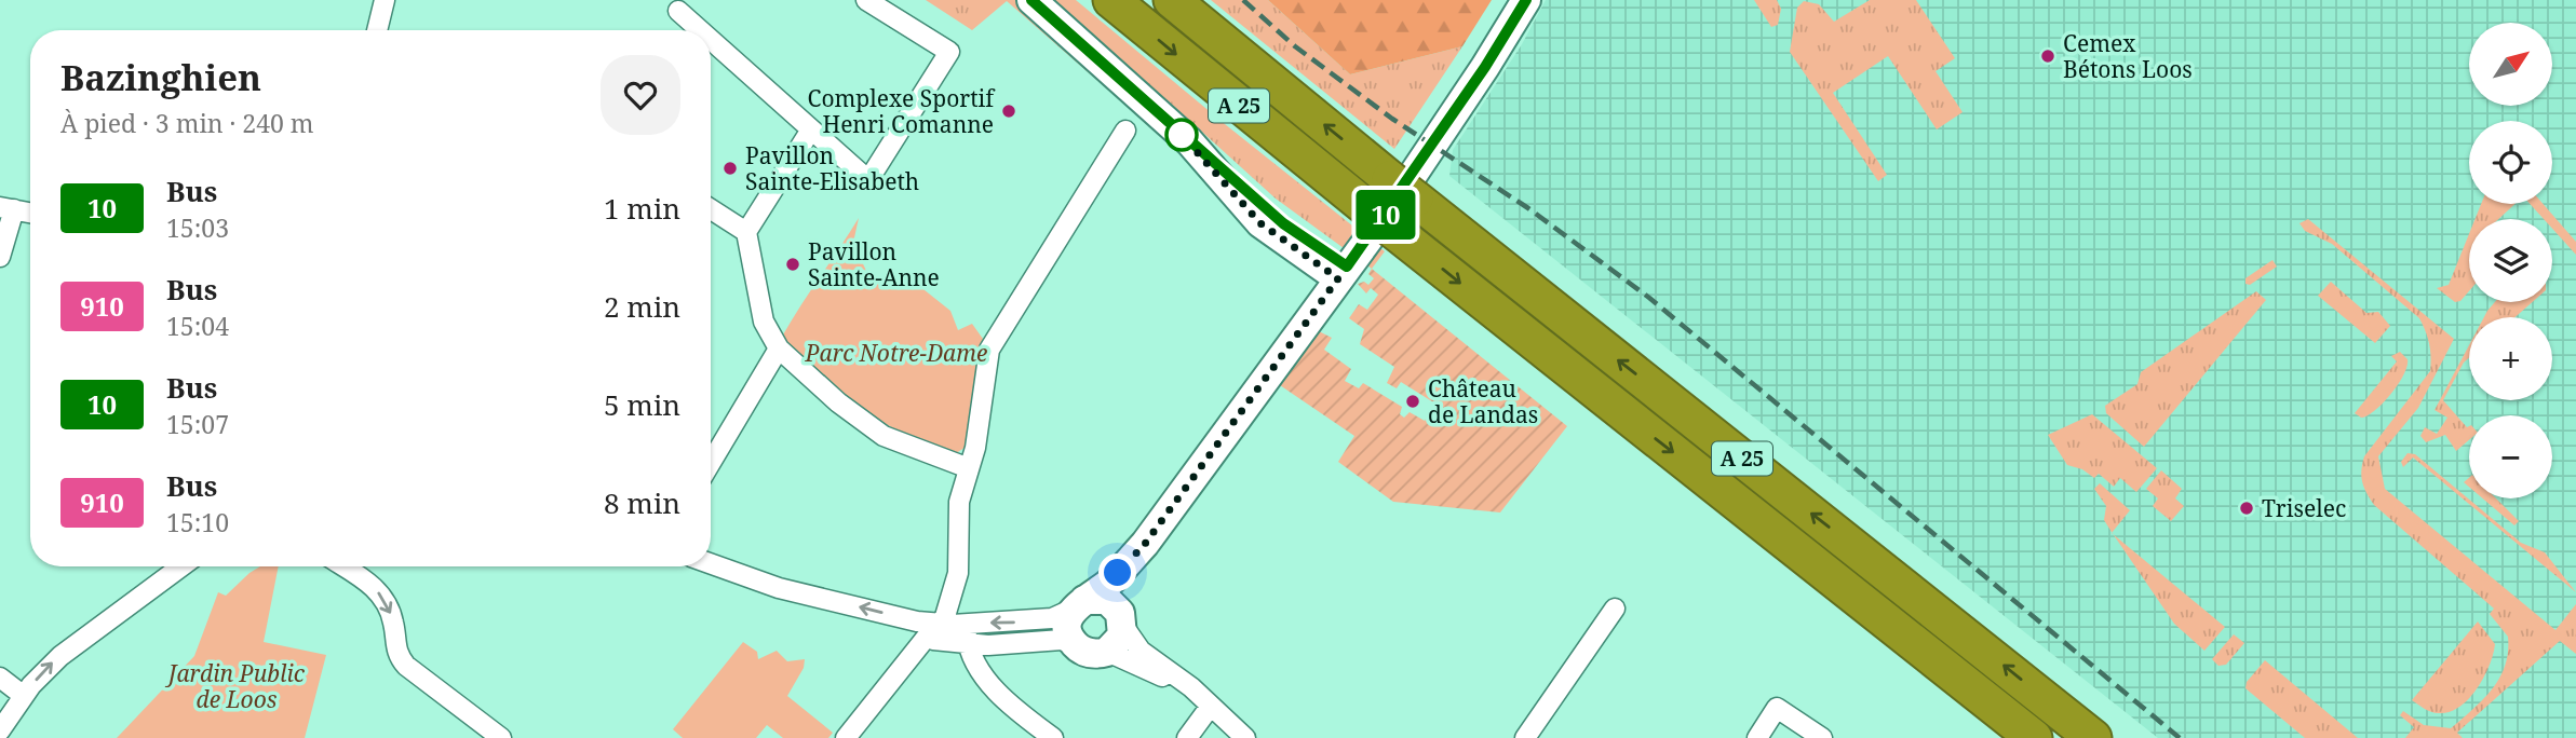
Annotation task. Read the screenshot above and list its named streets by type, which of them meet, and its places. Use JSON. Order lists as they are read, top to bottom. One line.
{"streets":{"highway":["A 25"]},"parks":["Parc Notre-Dame","Jardin Public de Loos"],"places":["Cemex Bétons Loos","Complexe Sportif Henri Comanne","Pavillon Sainte-Elisabeth","Pavillon Sainte-Anne","Château de Landas","Triselec"],"lines":["bus line 10"],"north":"top right","page":{"on_map":"10","map_buttons":["+","−"],"heading":["Bazinghien","À pied · 3 min · 240 m"],"list":[{"mark":"10","name":"Bus","note":"15:03","value":"1 min"},{"mark":"910","name":"Bus","note":"15:04","value":"2 min"},{"mark":"10","name":"Bus","note":"15:07","value":"5 min"},{"mark":"910","name":"Bus","note":"15:10","value":"8 min"}]}}
